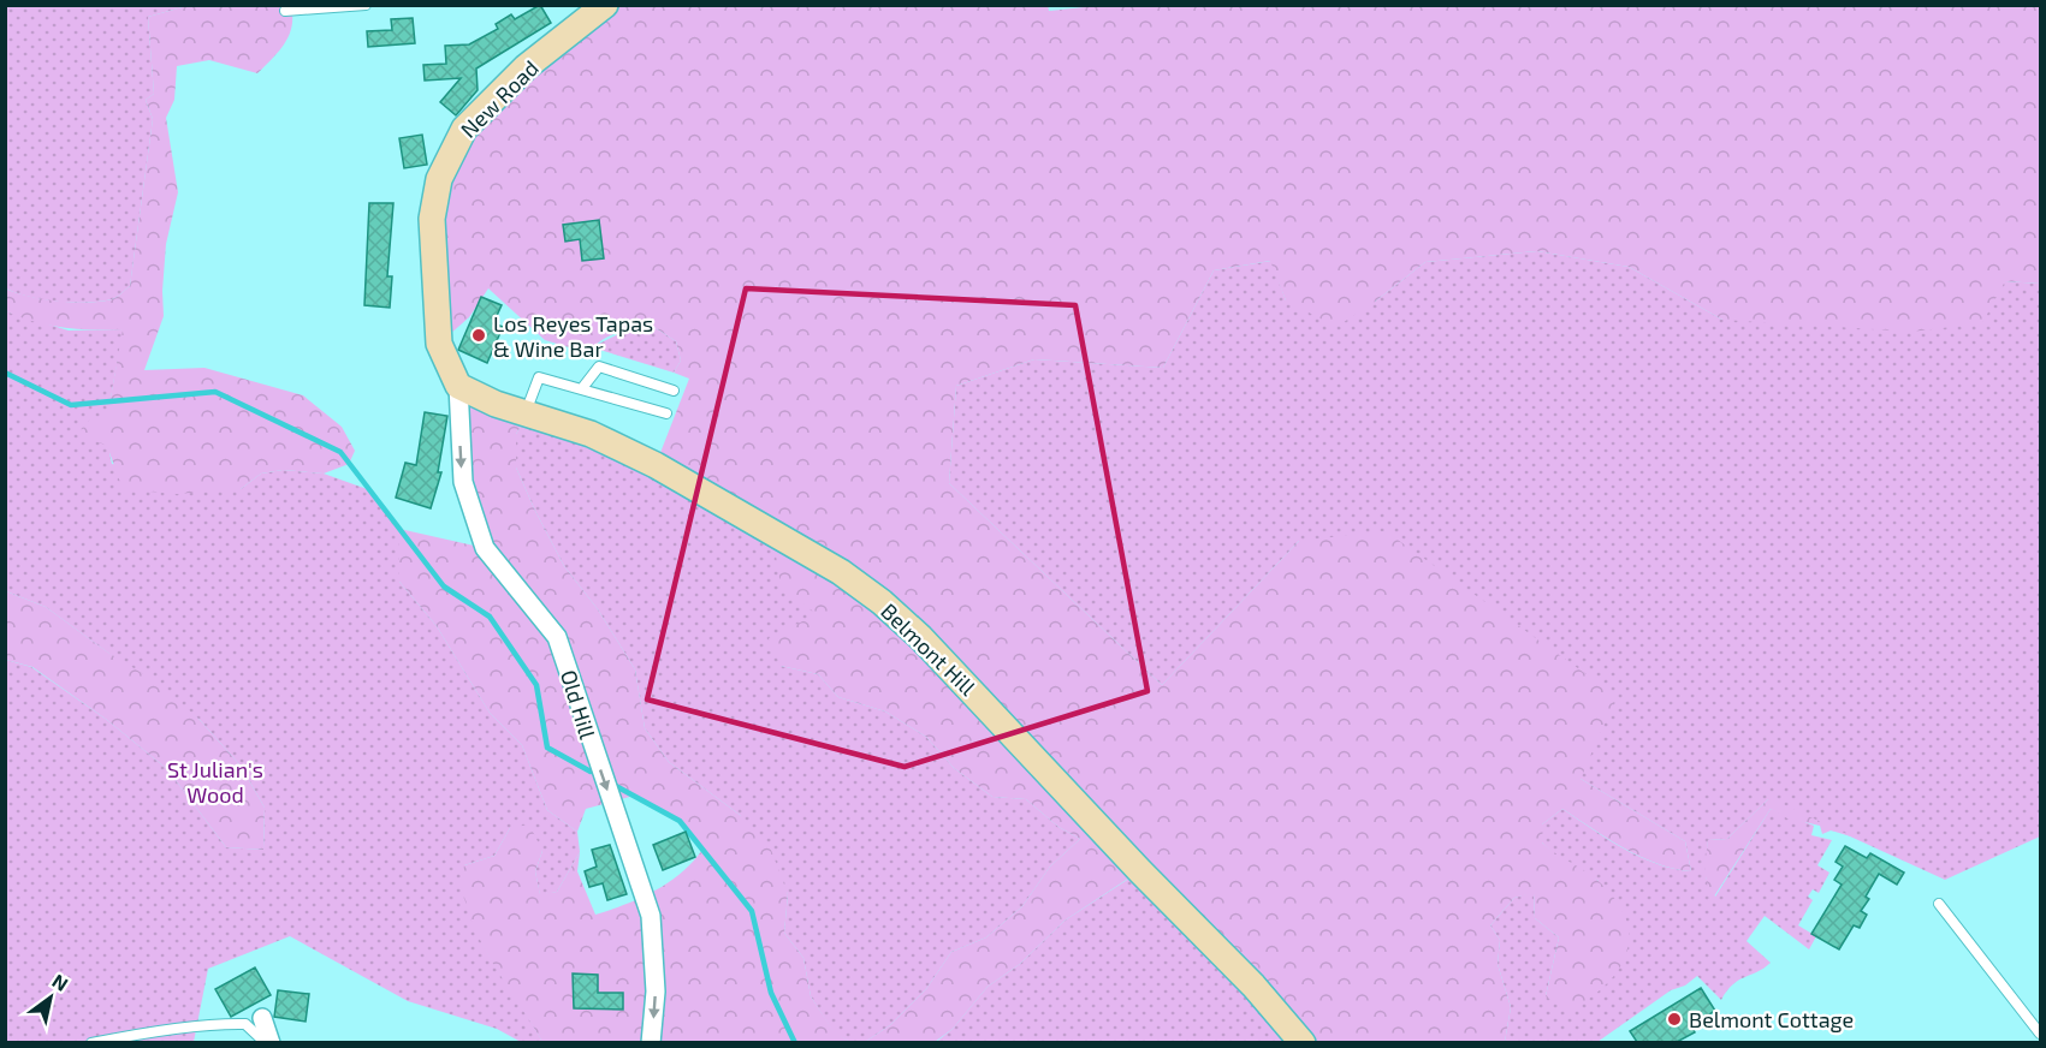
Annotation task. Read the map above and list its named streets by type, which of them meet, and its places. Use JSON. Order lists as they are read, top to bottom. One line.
{"streets":{"main road":["New Road","Belmont Hill"],"street":["Old Hill"]},"crossings":[["New Road","Belmont Hill"],["New Road","Old Hill"],["Belmont Hill","Old Hill"]],"one_way":["Old Hill"],"parks":["St Julian's Wood"],"places":["Los Reyes Tapas & Wine Bar","Belmont Cottage"],"north":"top right"}
